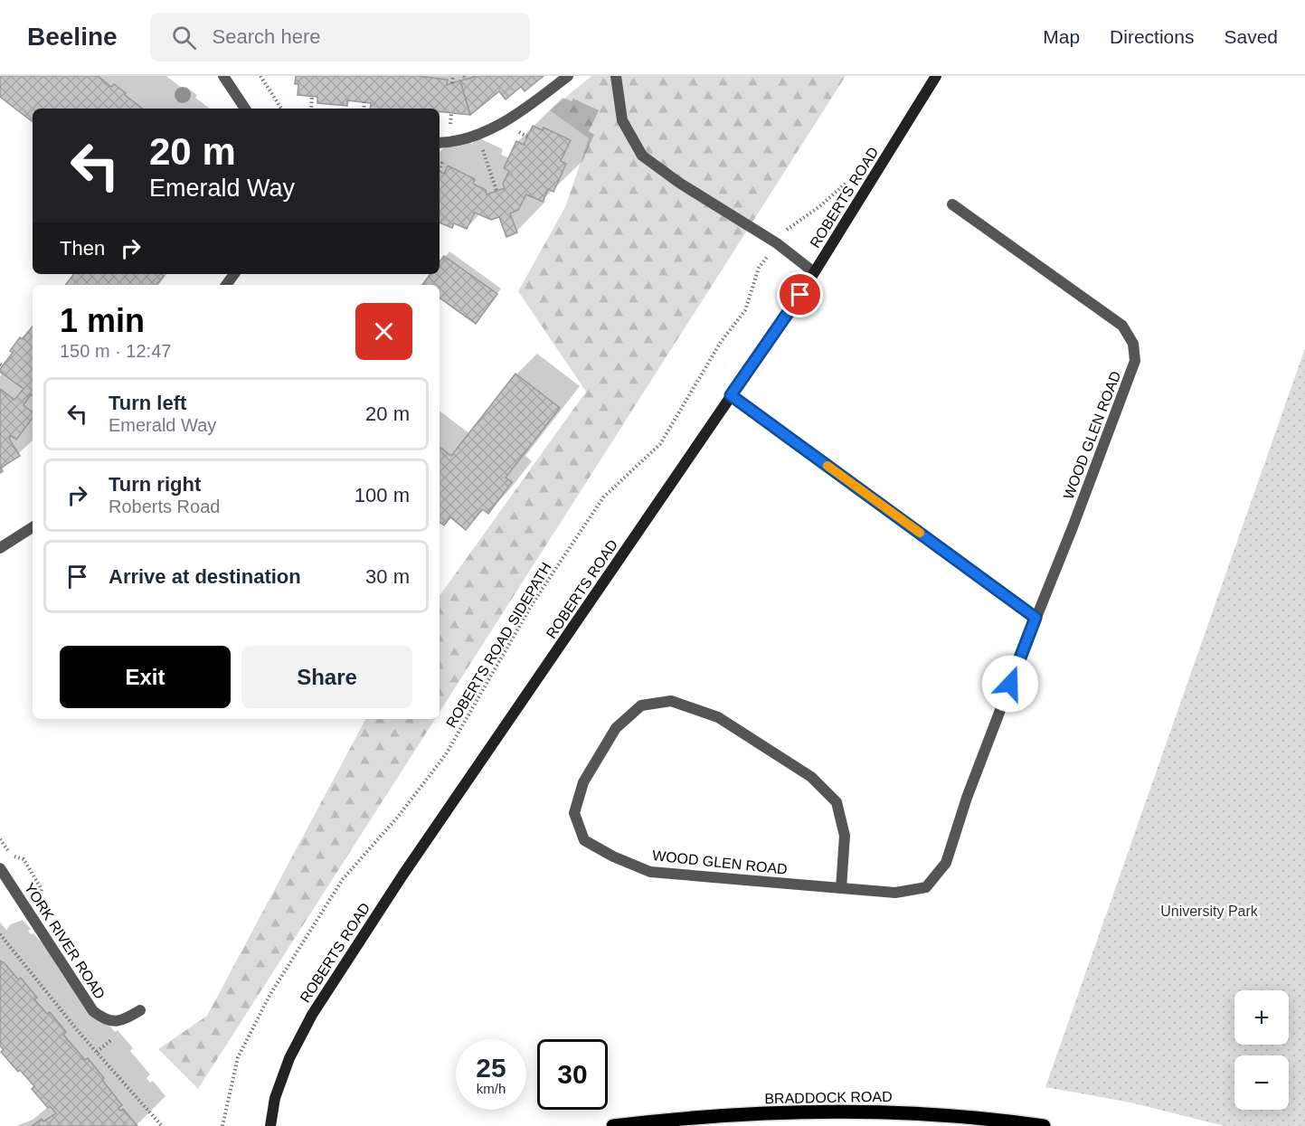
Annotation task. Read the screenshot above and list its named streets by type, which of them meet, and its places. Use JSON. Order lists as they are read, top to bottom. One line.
{"streets":{"main road":["ROBERTS ROAD","BRADDOCK ROAD"],"street":["WOOD GLEN ROAD","YORK RIVER ROAD"],"path":["ROBERTS ROAD SIDEPATH"]},"parks":["University Park"],"page":{"header":"Beeline","search":"Search here","nav":["Map","Directions","Saved"],"turn":["20 m","Emerald Way"],"then":"Then","heading":["1 min","150 m · 12:47"],"list":[{"name":"Turn left","note":"Emerald Way","value":"20 m"},{"name":"Turn right","note":"Roberts Road","value":"100 m"},{"name":"Arrive at destination","value":"30 m"}],"buttons":["Exit","Share"],"map_buttons":["+","−"],"speed":"25 km/h","limit":"30"}}
